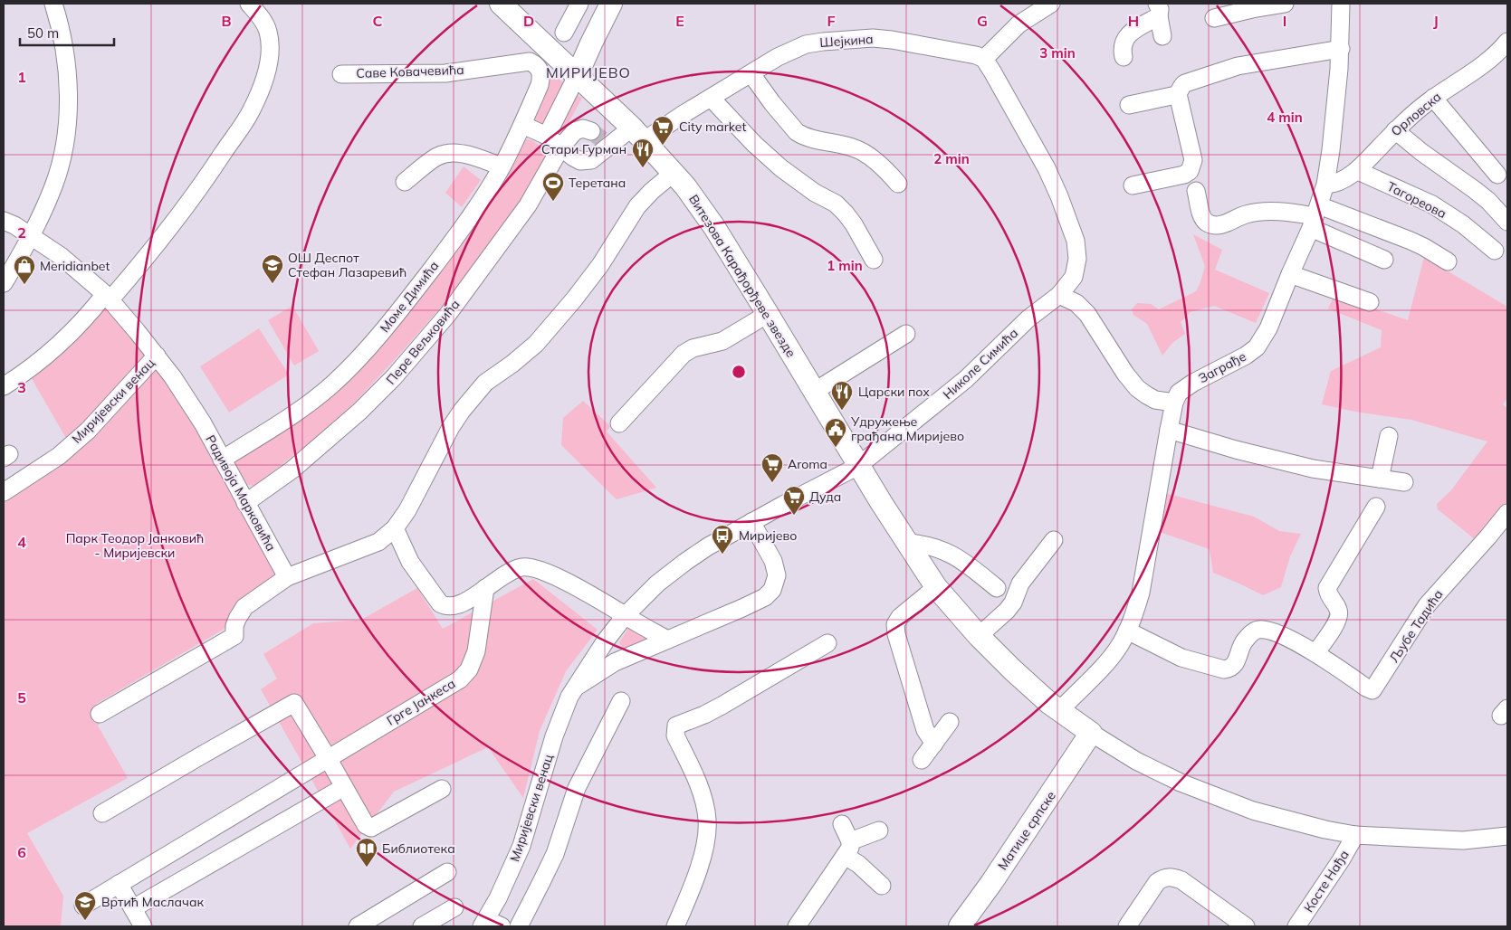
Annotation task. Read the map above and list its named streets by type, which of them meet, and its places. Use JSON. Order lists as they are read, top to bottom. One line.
{"streets":{"main road":["Витезова Карађорђеве звезде","Матице српске"],"street":["Шејкина","Саве Ковачевића","Орловска","Тагореова","Моме Димића","Пере Вељковића","Николе Симића","Заграђе","Миријевски венац","Радивоја Марковића","Љубе Тадића","Грге Јанкеса","Косте Нађа"]},"crossings":[["Шејкина","Витезова Карађорђеве звезде"],["Шејкина","Пере Вељковића"],["Шејкина","Николе Симића"],["Саве Ковачевића","Моме Димића"],["Орловска","Тагореова"],["Орловска","Заграђе"],["Витезова Карађорђеве звезде","Николе Симића"],["Витезова Карађорђеве звезде","Заграђе"],["Витезова Карађорђеве звезде","Миријевски венац"],["Витезова Карађорђеве звезде","Матице српске"],["Витезова Карађорђеве звезде","Косте Нађа"],["Моме Димића","Радивоја Марковића"],["Пере Вељковића","Радивоја Марковића"],["Николе Симића","Миријевски венац"],["Заграђе","Љубе Тадића"],["Миријевски венац","Радивоја Марковића"]],"districts":["МИРИЈЕВО"],"parks":["Парк Теодор Јанковић - Миријевски"],"places":{"supermarket":["City market","Aroma","Дуда"],"restaurant":["Стари Гурман","Царски пох"],"sports":["Теретана"],"school or university":["ОШ Деспот Стефан Лазаревић","Вртић Маслачак"],"shop":["Meridianbet"],"public building":["Удружење грађана Миријево"],"bus stop":["Миријево"],"library":["Библиотека"]},"scale_bar":"50 m","grid":{"columns":["B","C","D","E","F","G","H","I","J"],"rows":["1","2","3","4","5","6"]},"rings":["3 min","4 min","2 min","1 min"]}
